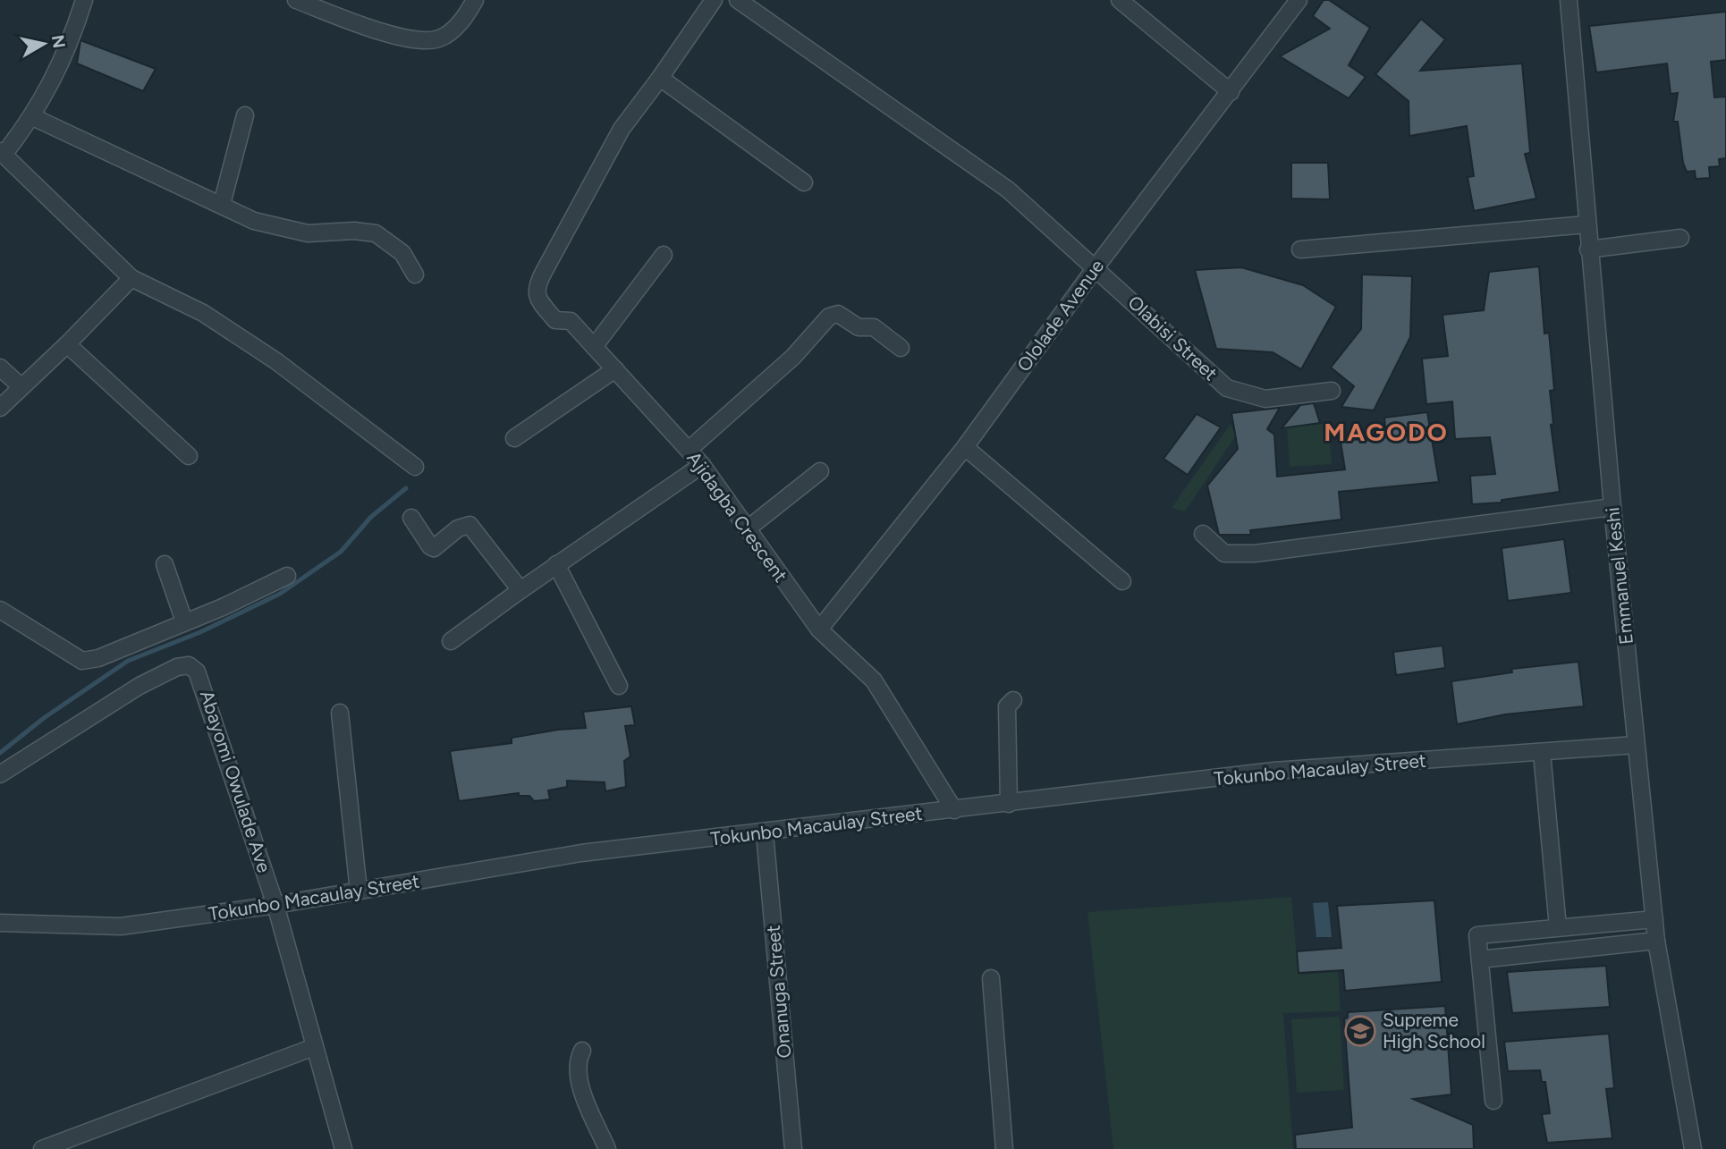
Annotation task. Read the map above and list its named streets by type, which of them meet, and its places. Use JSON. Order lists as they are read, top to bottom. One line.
{"streets":{"street":["Ololade Avenue","Olabisi Street","Ajidagba Crescent","Emmanuel Keshi","Tokunbo Macaulay Street","Abayomi Owulade Ave","Onanuga Street"]},"crossings":[["Ololade Avenue","Olabisi Street"],["Ololade Avenue","Ajidagba Crescent"],["Ajidagba Crescent","Tokunbo Macaulay Street"],["Emmanuel Keshi","Tokunbo Macaulay Street"],["Tokunbo Macaulay Street","Abayomi Owulade Ave"],["Tokunbo Macaulay Street","Onanuga Street"]],"districts":["MAGODO"],"places":{"school or university":["Supreme High School"]},"north":"right"}
